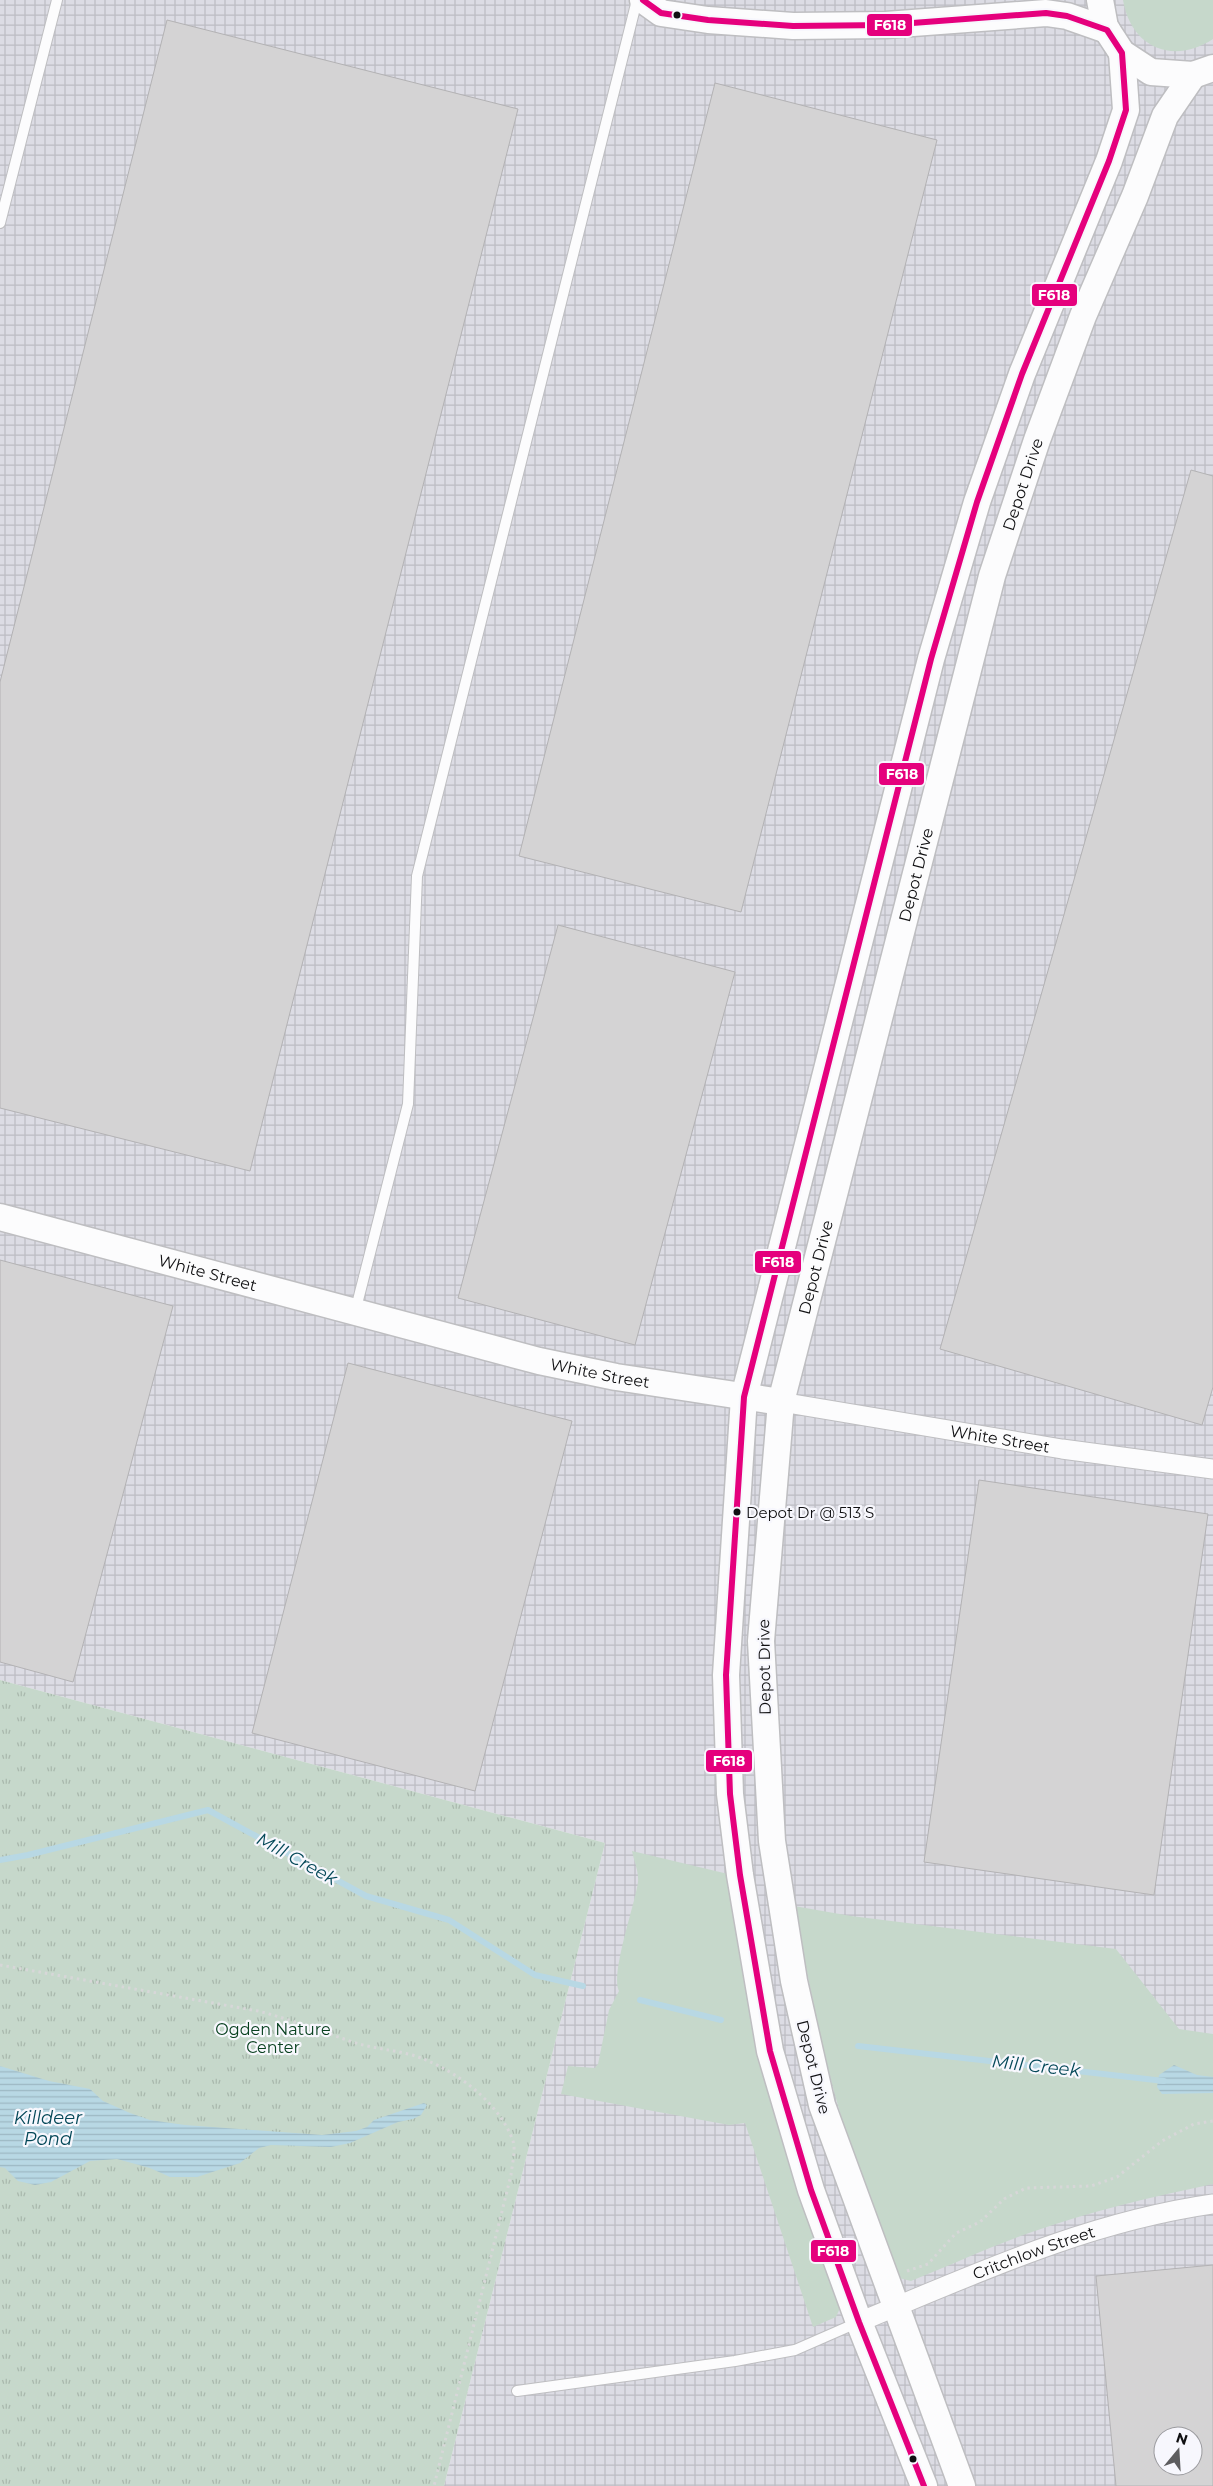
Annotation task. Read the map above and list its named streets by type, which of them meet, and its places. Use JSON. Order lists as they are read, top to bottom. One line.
{"streets":{"main road":["Depot Drive","White Street"],"street":["Critchlow Street"]},"crossings":[["Depot Drive","White Street"],["Depot Drive","Critchlow Street"]],"water":["Mill Creek","Killdeer Pond"],"parks":["Ogden Nature Center"],"places":["Depot Dr @ 513 S"],"lines":["transit line F618"],"north":"top"}
